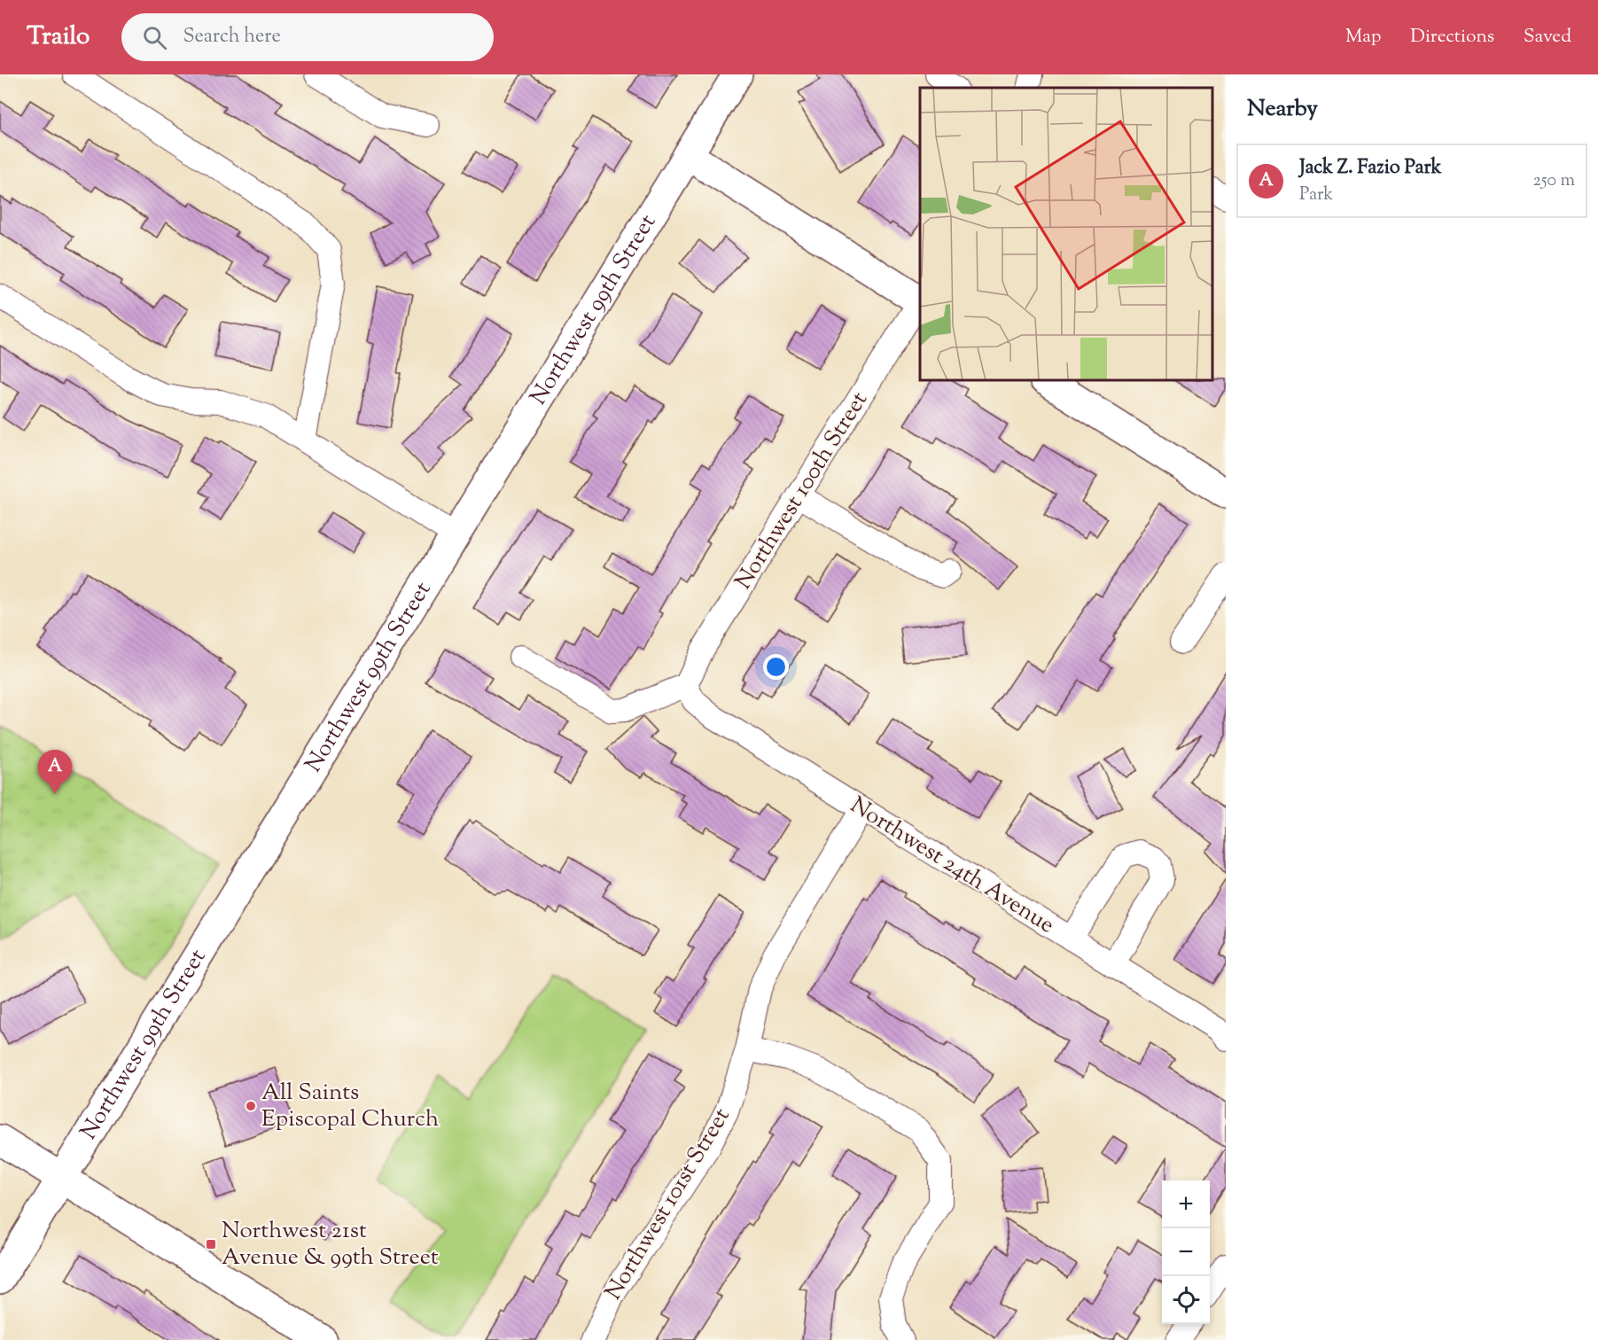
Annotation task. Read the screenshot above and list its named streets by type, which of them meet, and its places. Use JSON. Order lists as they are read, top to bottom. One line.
{"streets":{"main road":["Northwest 99th Street"],"street":["Northwest 100th Street","Northwest 24th Avenue","Northwest 101st Street"]},"crossings":[["Northwest 100th Street","Northwest 24th Avenue"],["Northwest 24th Avenue","Northwest 101st Street"]],"places":{"other":["All Saints Episcopal Church"],"transit":["Northwest 21st Avenue & 99th Street"]},"page":{"header":"Trailo","search":"Search here","nav":["Map","Directions","Saved"],"heading":"Nearby","list":[{"mark":"A","name":"Jack Z. Fazio Park","note":"Park","value":"250 m"}],"pins":"A","map_buttons":["+","−"]}}
